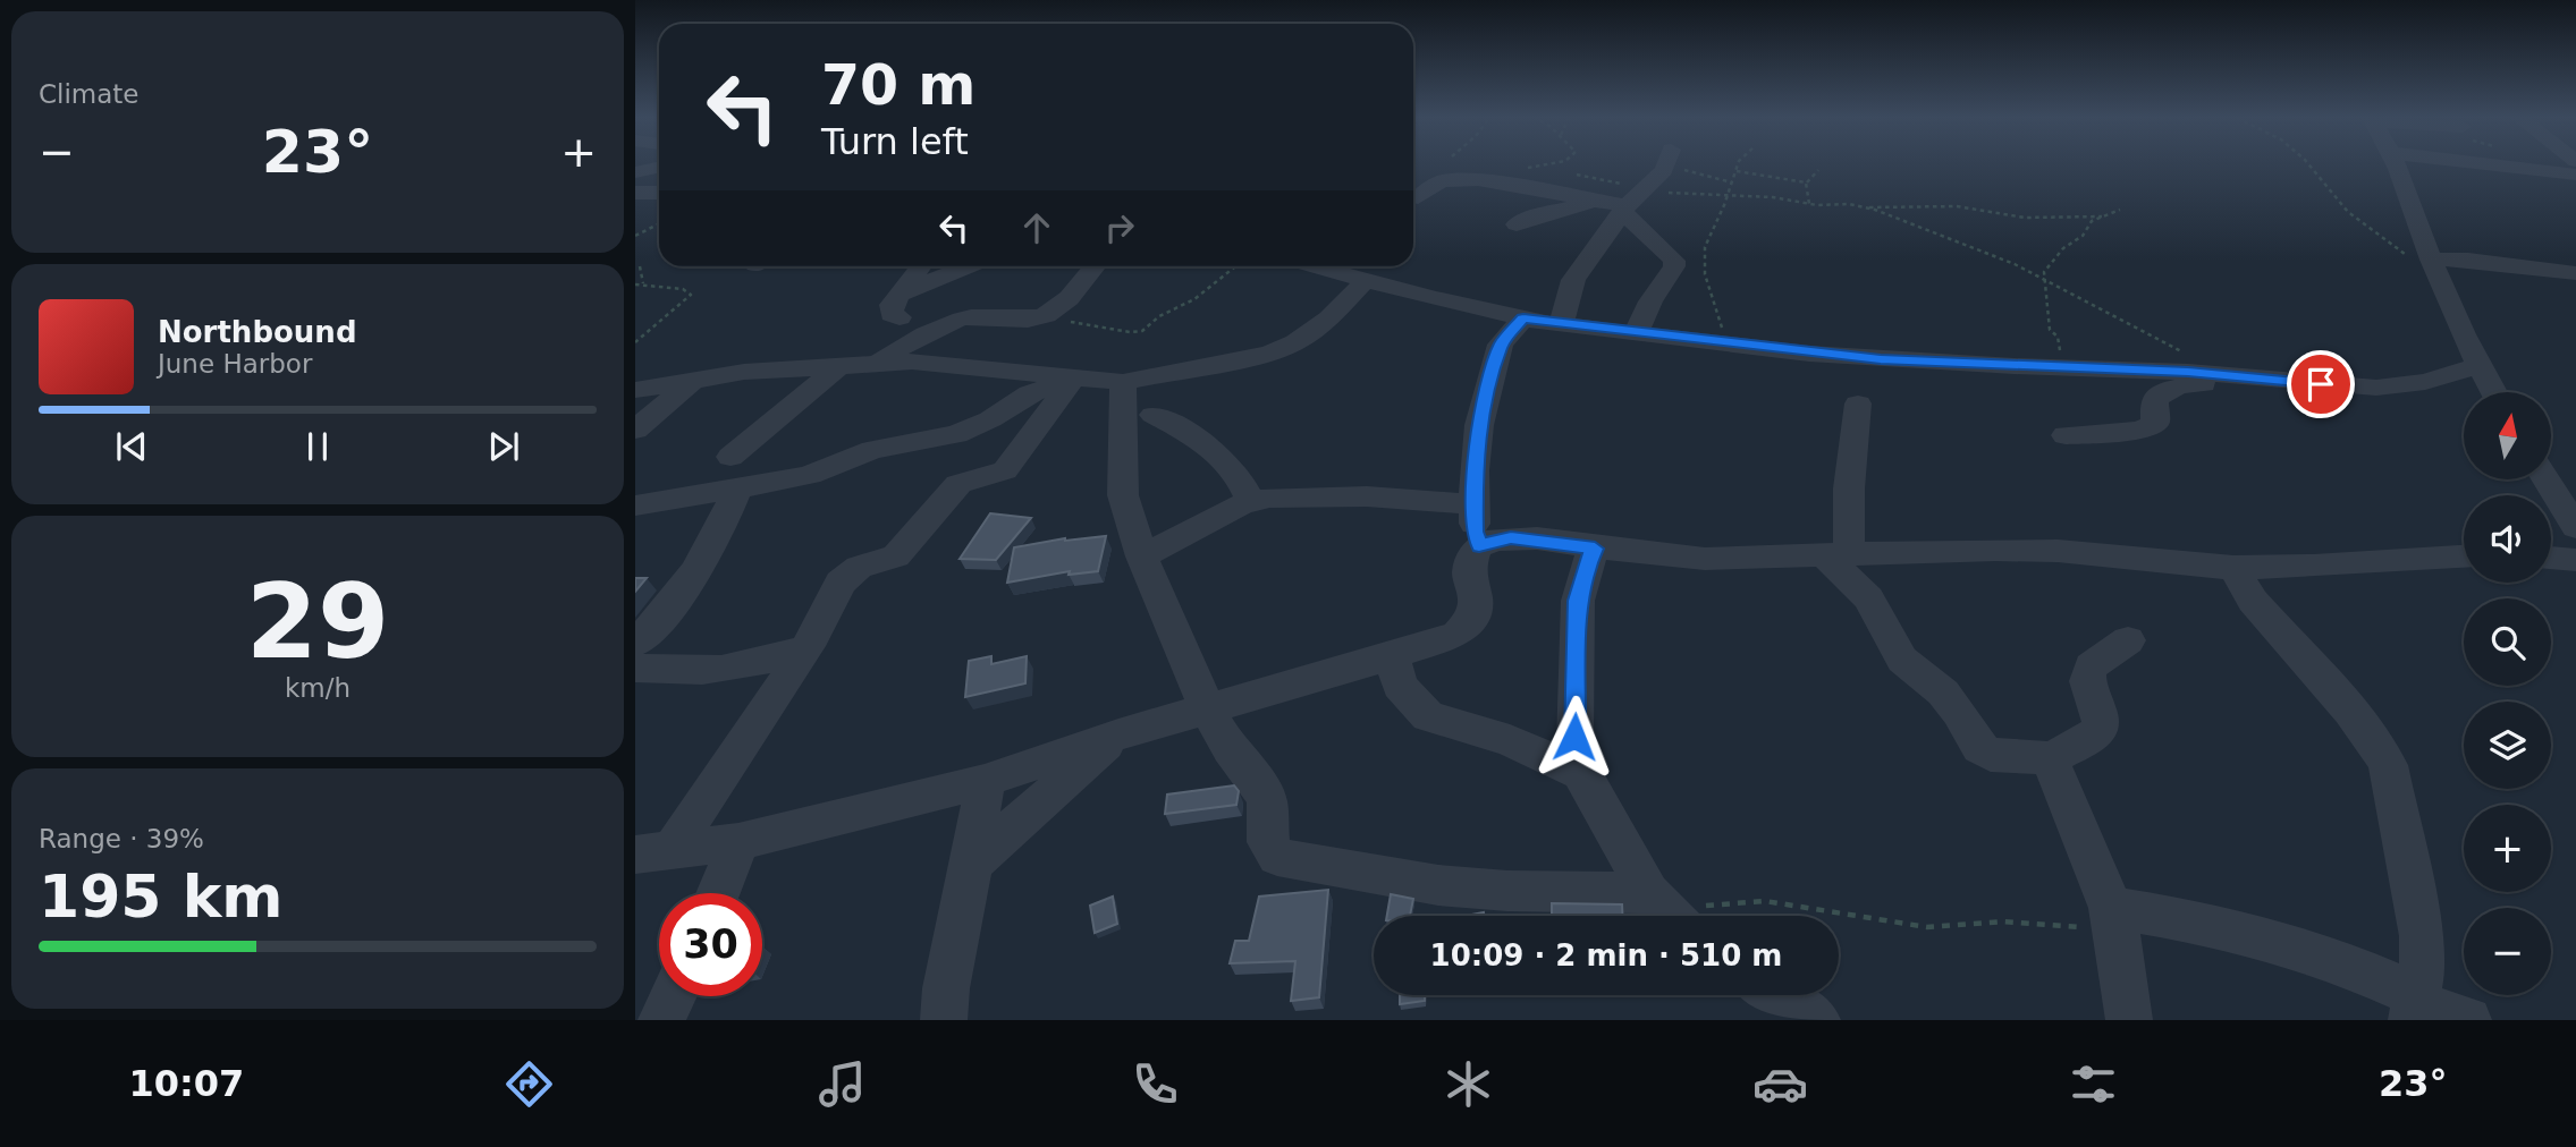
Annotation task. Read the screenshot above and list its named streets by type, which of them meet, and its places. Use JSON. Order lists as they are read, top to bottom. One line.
{"north":"top","page":{"tile":["Climate",["29","km/h"],["Range · 39%","195 km"]],"turn":["70 m","Turn left"],"heat":["−","23°","+"],"song":["Northbound","June Harbor"],"map_buttons":["+","−"],"limit":"30","trip":"10:09 · 2 min · 510 m","tabs":["10:07","23°"]}}
